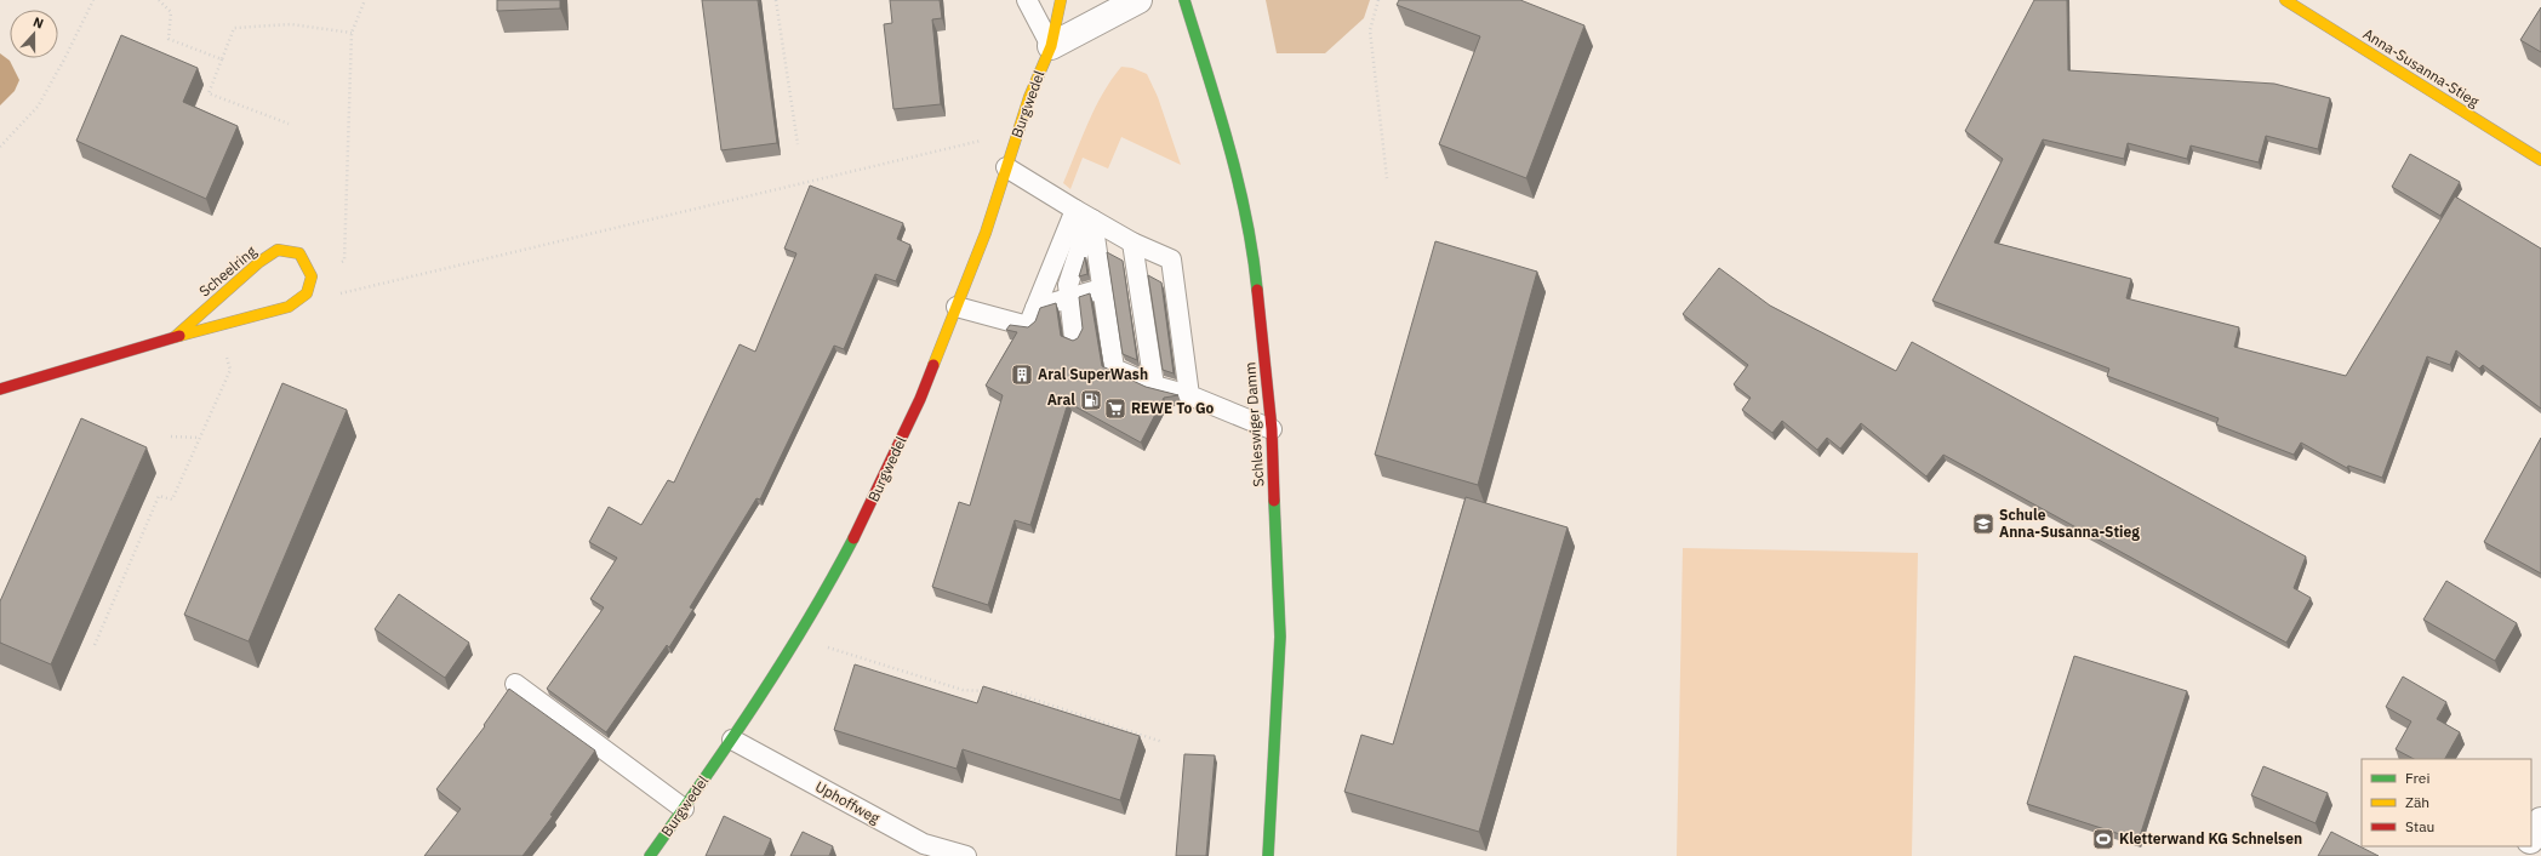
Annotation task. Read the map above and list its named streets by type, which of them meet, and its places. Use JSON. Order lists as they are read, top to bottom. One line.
{"streets":{"street":["Anna-Susanna-Stieg","Burgwedel","Scheelring","Schleswiger Damm"],"lane":["Uphoffweg"]},"crossings":[["Burgwedel","Uphoffweg"]],"places":{"building":["Aral SuperWash"],"fuel station":["Aral"],"supermarket":["REWE To Go"],"school or university":["Schule Anna-Susanna-Stieg"],"sports":["Kletterwand KG Schnelsen"]},"legend":["Frei","Zäh","Stau"],"north":"top"}
